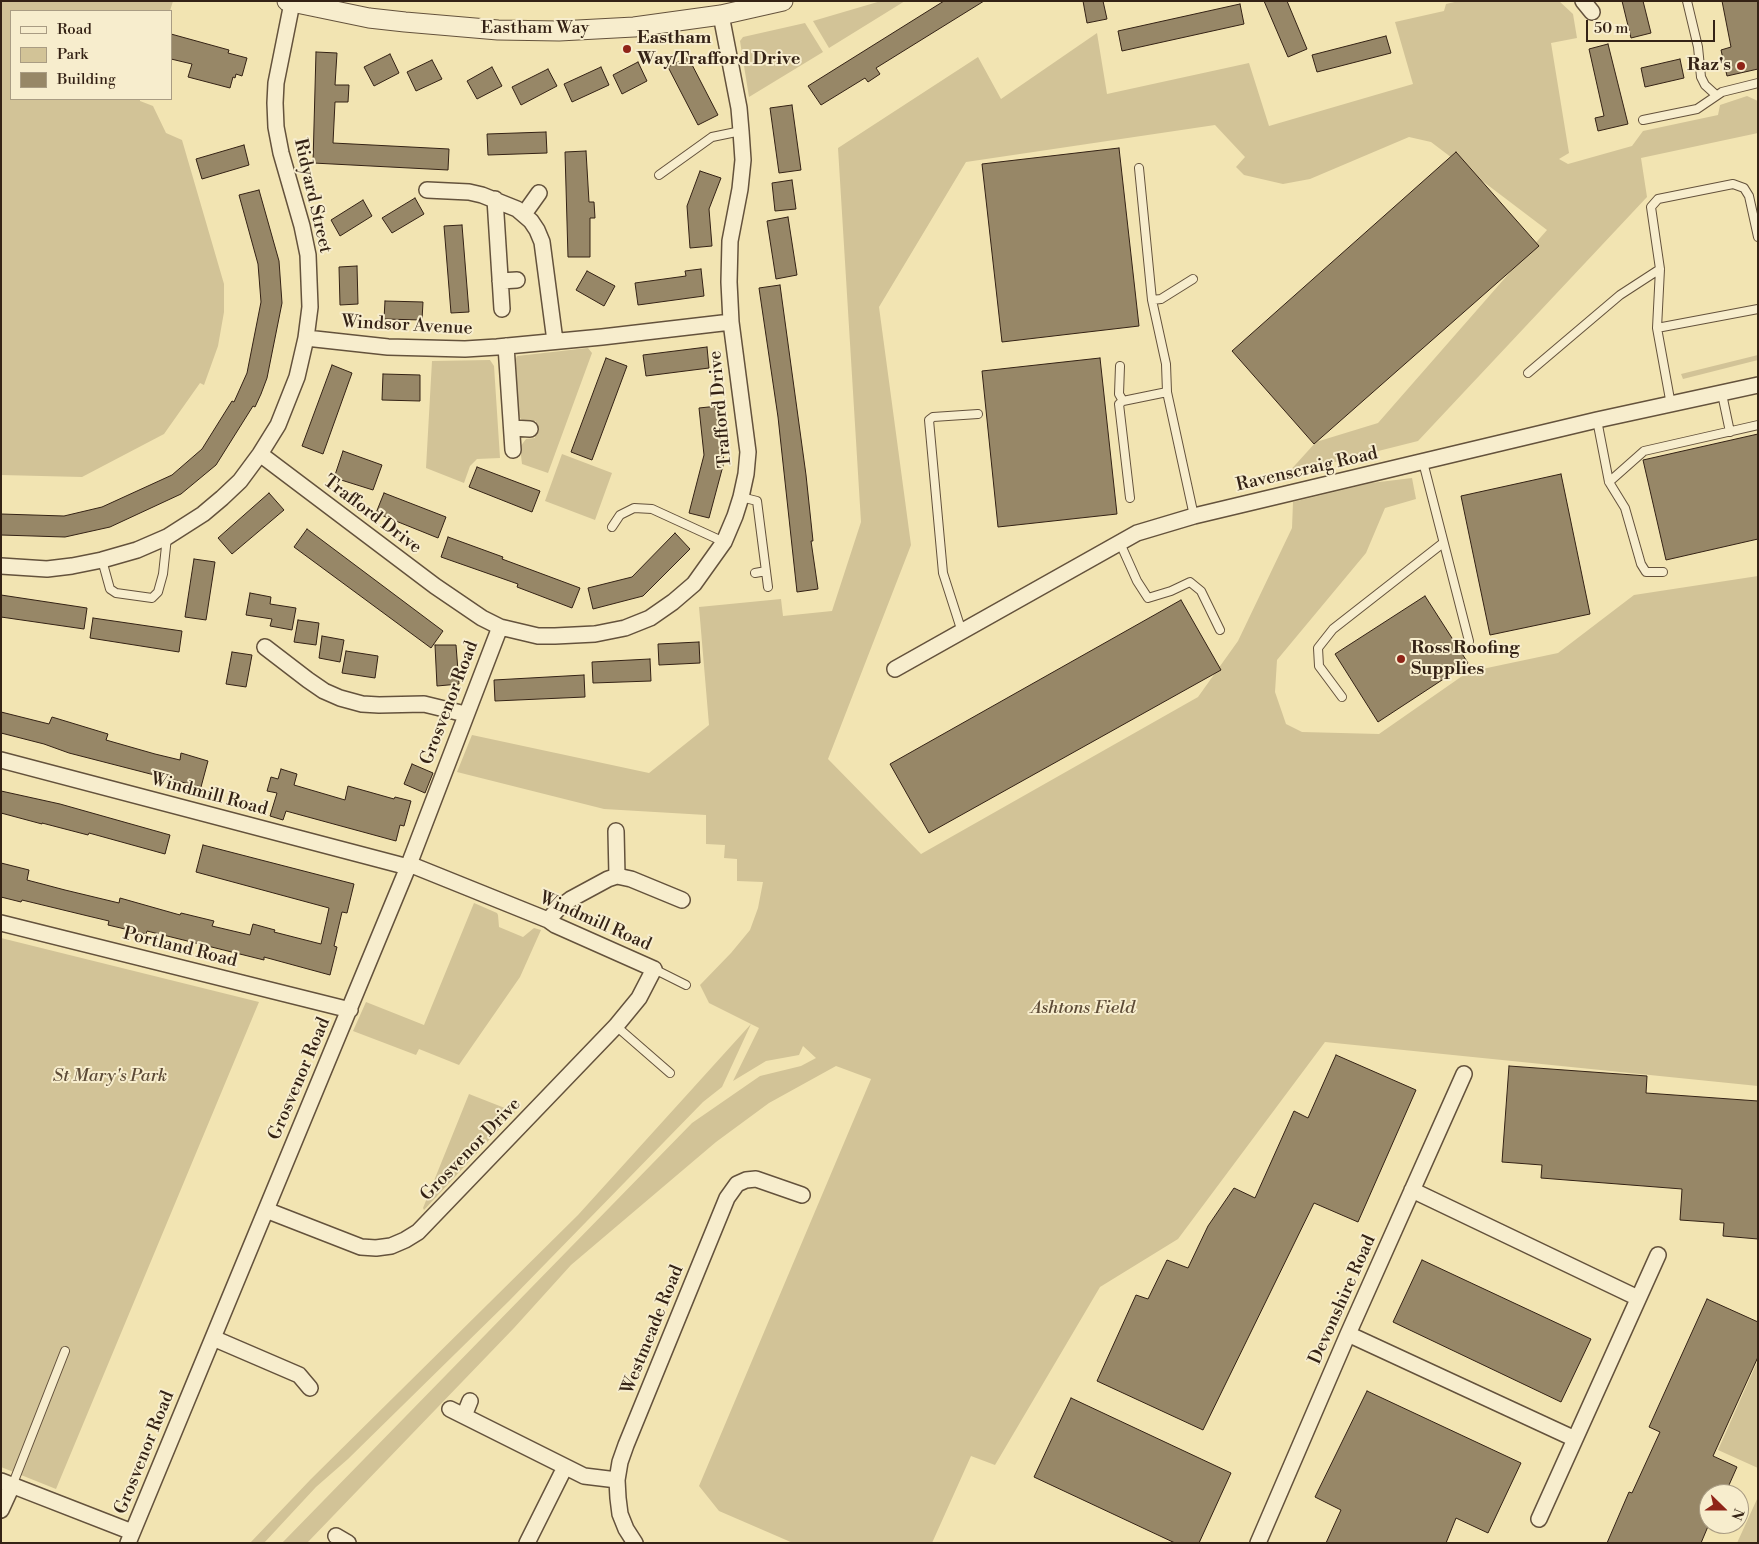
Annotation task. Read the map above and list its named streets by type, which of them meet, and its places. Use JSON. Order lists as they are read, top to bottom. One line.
{"streets":{"street":["Eastham Way","Ridyard Street","Windsor Avenue","Trafford Drive","Ravenscraig Road","Grosvenor Road","Windmill Road","Portland Road","Grosvenor Drive","Devonshire Road","Westmeade Road"]},"crossings":[["Eastham Way","Ridyard Street"],["Eastham Way","Trafford Drive"],["Ridyard Street","Windsor Avenue"],["Ridyard Street","Trafford Drive"],["Windsor Avenue","Trafford Drive"],["Trafford Drive","Grosvenor Road"],["Grosvenor Road","Windmill Road"],["Grosvenor Road","Portland Road"],["Grosvenor Road","Grosvenor Drive"],["Windmill Road","Grosvenor Drive"]],"parks":["Ashtons Field","St Mary's Park"],"places":["Eastham Way/Trafford Drive","Raz's","Ross Roofing Supplies"],"legend":["Road","Park","Building"],"scale_bar":"50 m","north":"right"}
